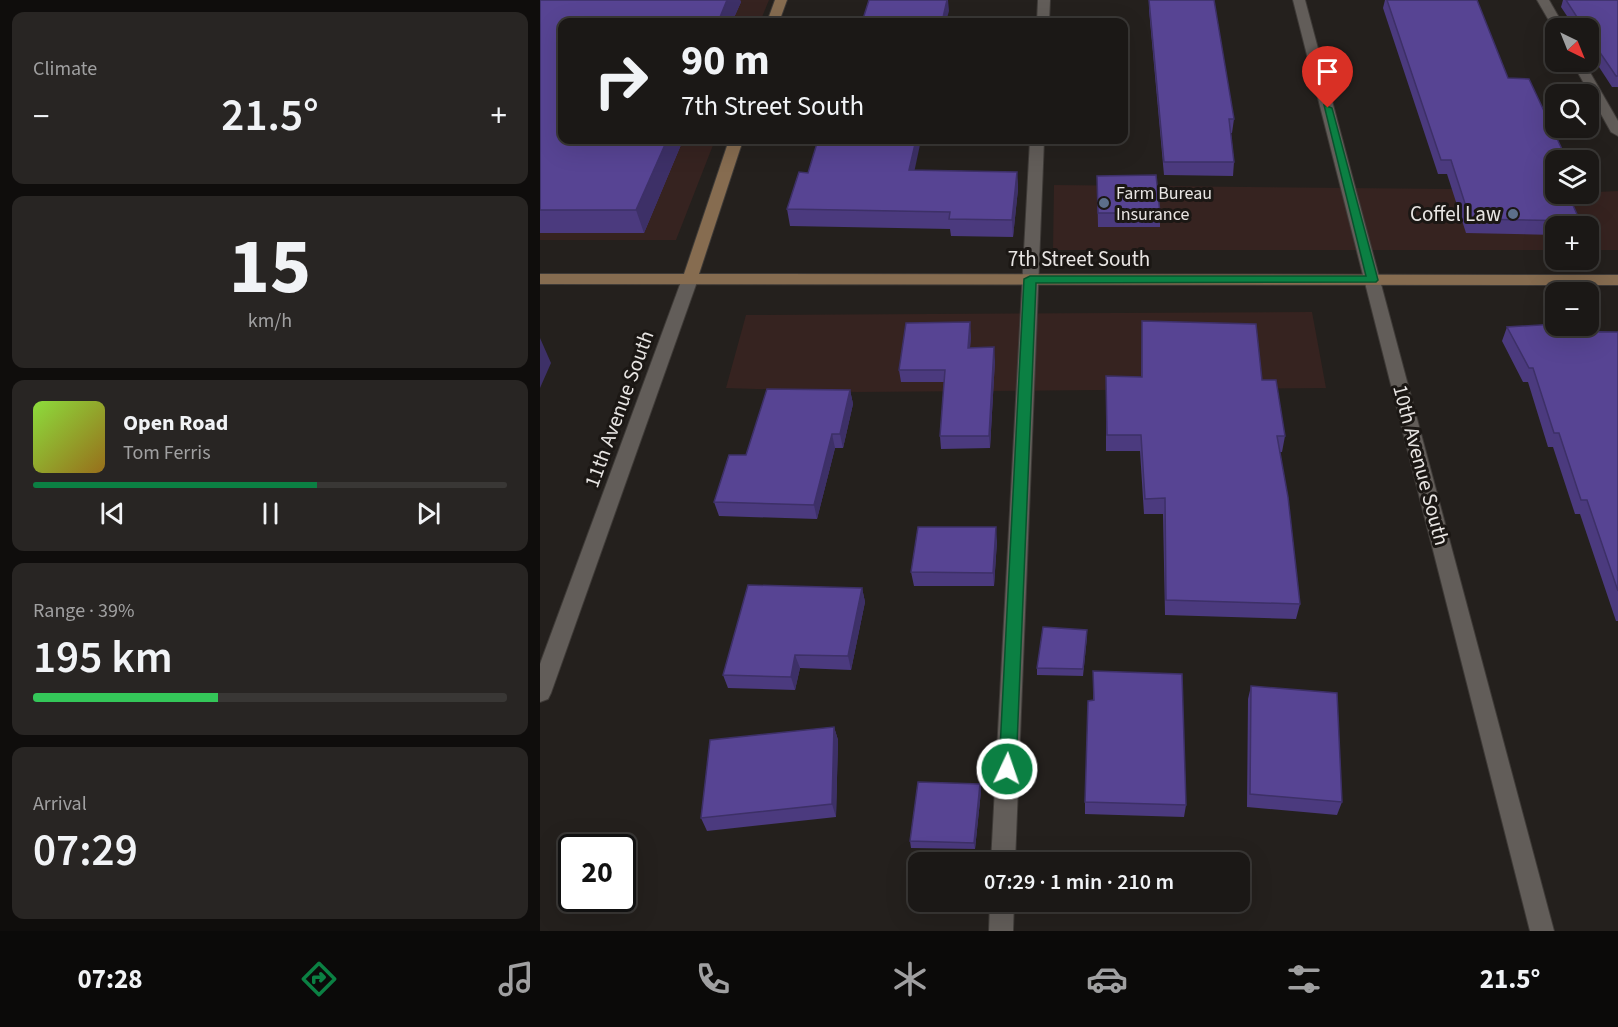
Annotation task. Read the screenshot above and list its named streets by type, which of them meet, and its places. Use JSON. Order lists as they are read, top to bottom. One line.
{"streets":{"main road":["7th Street South","11th Avenue South"],"street":["10th Avenue South"]},"crossings":[["7th Street South","11th Avenue South"],["7th Street South","10th Avenue South"]],"places":["Farm Bureau Insurance","Coffel Law"],"north":"bottom right","page":{"tile":["Climate",["15","km/h"],["Range · 39%","195 km"],["Arrival","07:29"]],"map_buttons":["+","−"],"turn":["90 m","7th Street South"],"heat":["−","21.5°","+"],"song":["Open Road","Tom Ferris"],"limit":"20","trip":"07:29 · 1 min · 210 m","tabs":["07:28","21.5°"]}}
